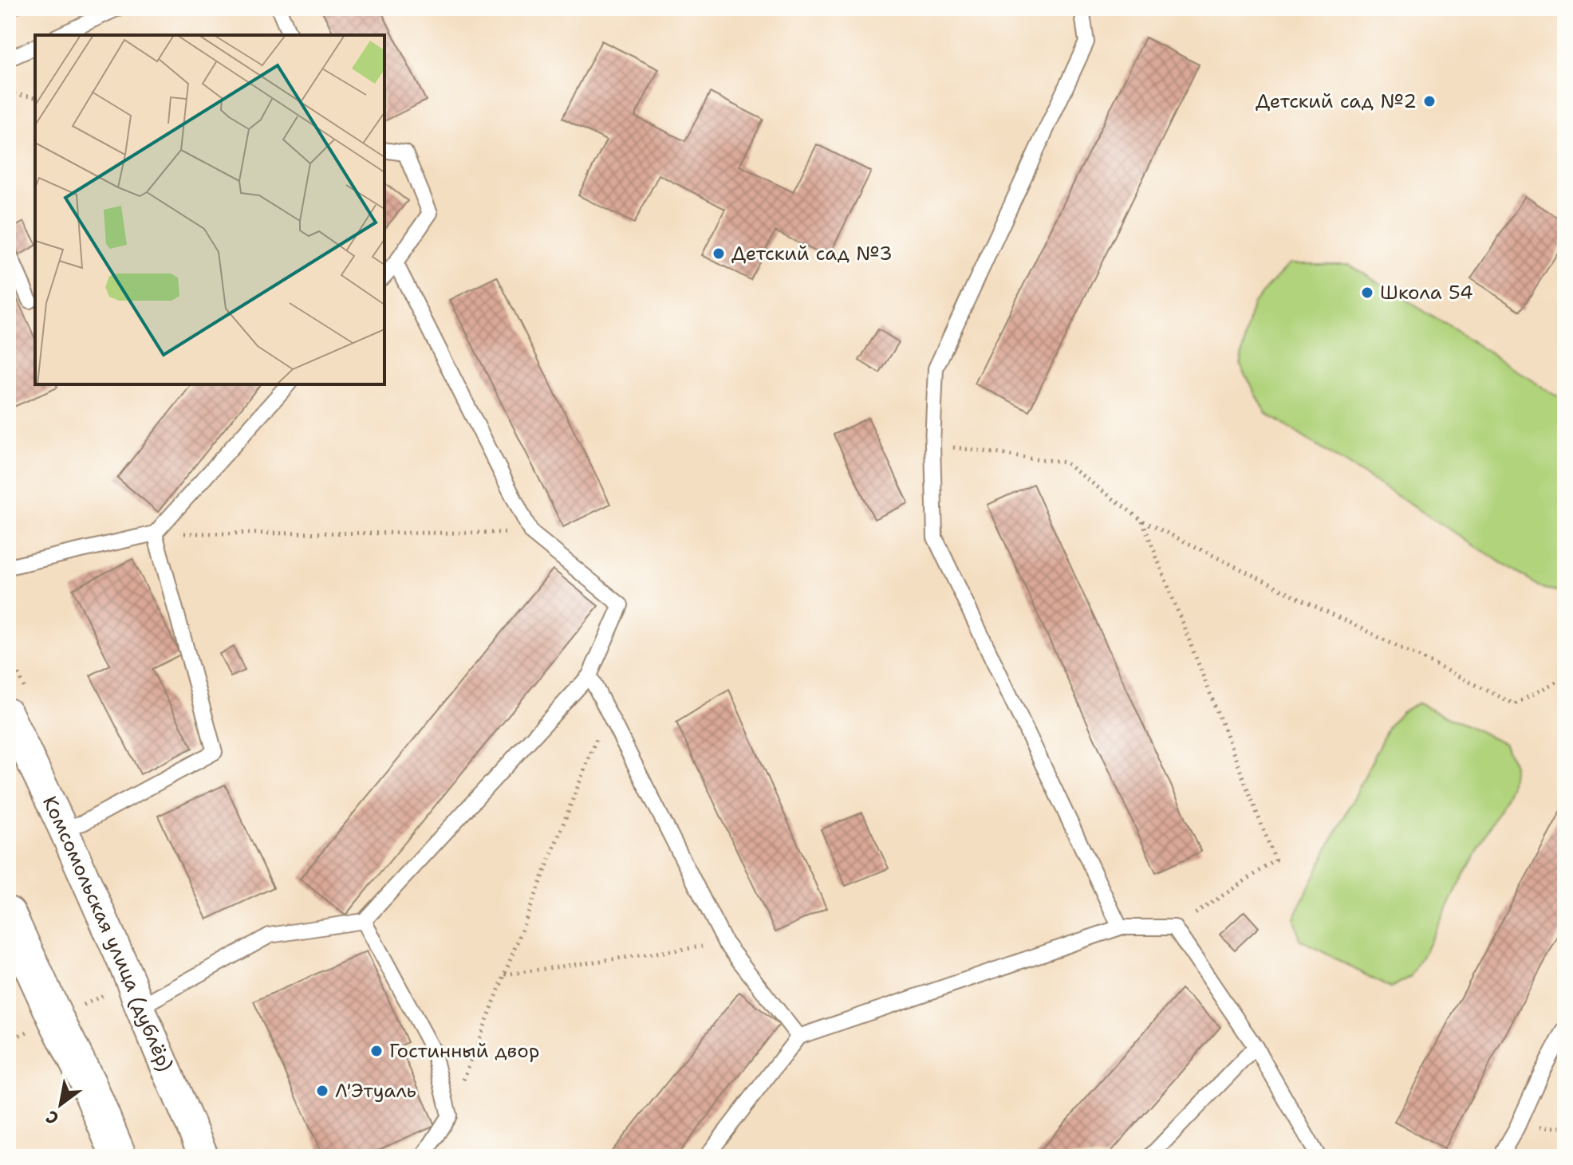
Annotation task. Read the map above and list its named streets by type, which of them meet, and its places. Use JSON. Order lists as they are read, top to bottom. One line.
{"streets":{"street":["Комсомольская улица (дублёр)"]},"places":["Детский сад №2","Детский сад №3","Школа 54","Гостинный двор","Л'Этуаль"],"north":"bottom left"}
